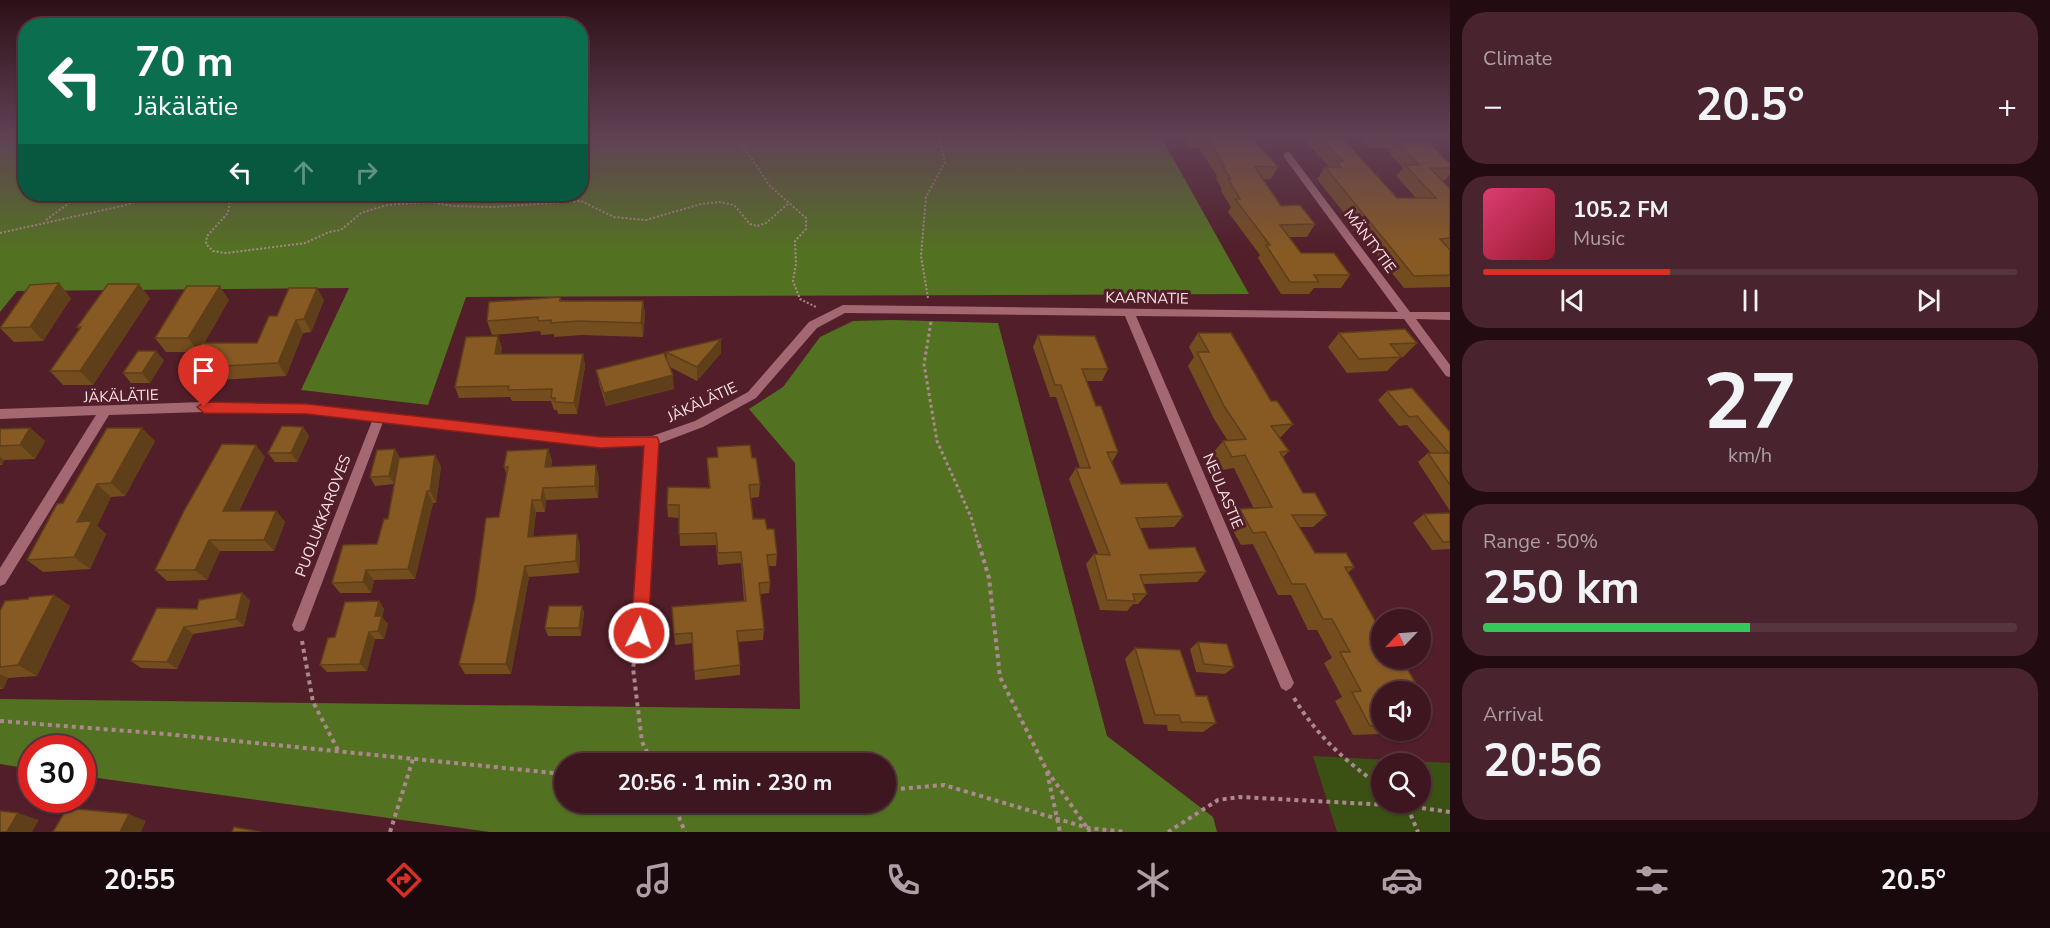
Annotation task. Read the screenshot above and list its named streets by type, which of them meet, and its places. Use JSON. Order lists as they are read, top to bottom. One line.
{"streets":{"street":["MÄNTYTIE","KAARNATIE","JÄKÄLÄTIE","NEULASTIE","PUOLUKKAROVES"]},"crossings":[["MÄNTYTIE","KAARNATIE"],["KAARNATIE","JÄKÄLÄTIE"],["KAARNATIE","NEULASTIE"],["JÄKÄLÄTIE","PUOLUKKAROVES"]],"north":"bottom left","page":{"tile":["Climate",["27","km/h"],["Range · 50%","250 km"],["Arrival","20:56"]],"turn":["70 m","Jäkälätie"],"heat":["−","20.5°","+"],"song":["105.2 FM","Music"],"limit":"30","trip":"20:56 · 1 min · 230 m","tabs":["20:55","20.5°"]}}
